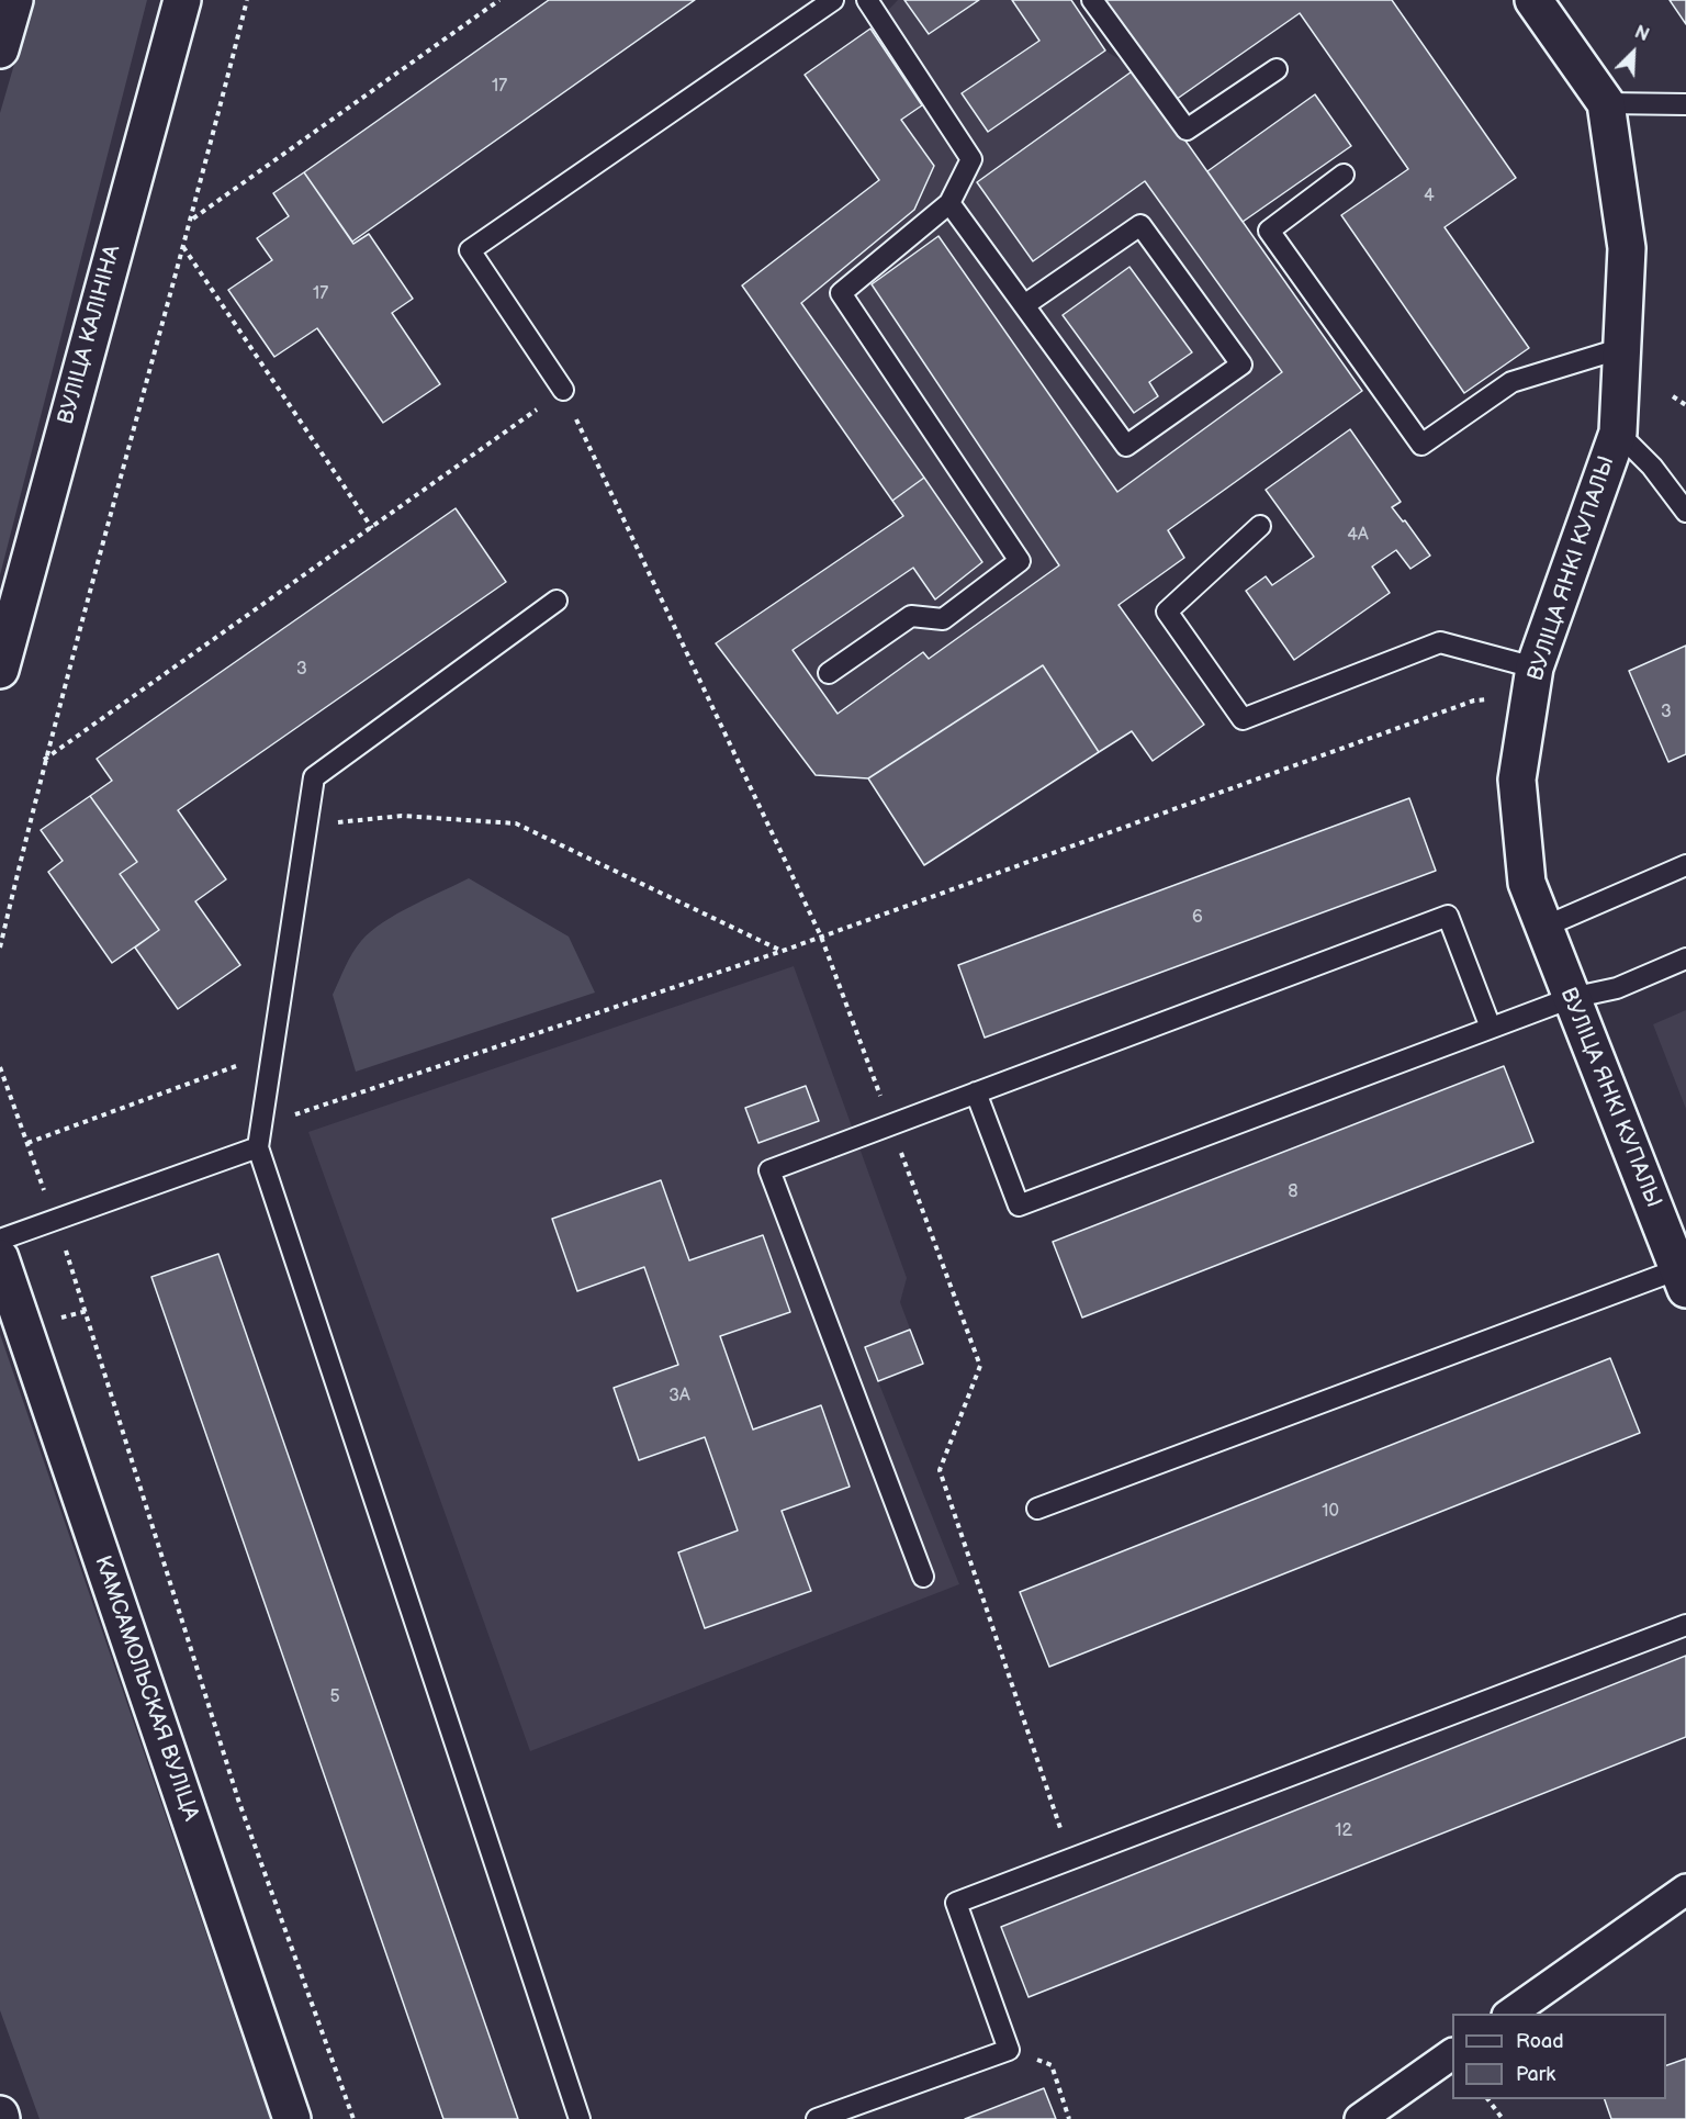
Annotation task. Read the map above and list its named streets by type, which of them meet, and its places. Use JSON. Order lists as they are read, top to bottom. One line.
{"streets":{"street":["ВУЛІЦА КАЛІНІНА","ВУЛІЦА ЯНКІ КУПАЛЫ","КАМСАМОЛЬСКАЯ ВУЛІЦА"]},"house_numbers":["17","4","17","4А","3","3","6","8","3А","10","5","12"],"legend":["Road","Park"],"north":"top right"}
